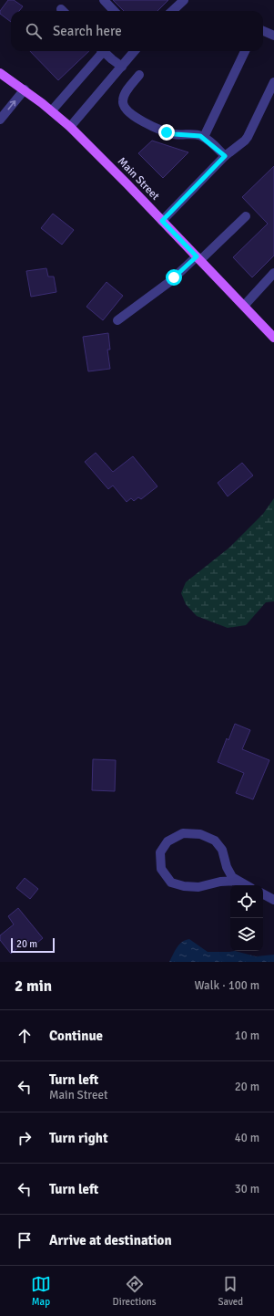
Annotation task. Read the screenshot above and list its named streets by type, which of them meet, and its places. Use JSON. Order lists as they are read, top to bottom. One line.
{"streets":{"main road":["Main Street"]},"scale_bar":"20 m","page":{"search":"Search here","scale":"20 m","heading":["2 min","Walk · 100 m"],"list":[["Continue","10 m"],["Turn left","Main Street","20 m"],["Turn right","40 m"],["Turn left","30 m"],"Arrive at destination"],"nav":["Map","Directions","Saved"]}}
